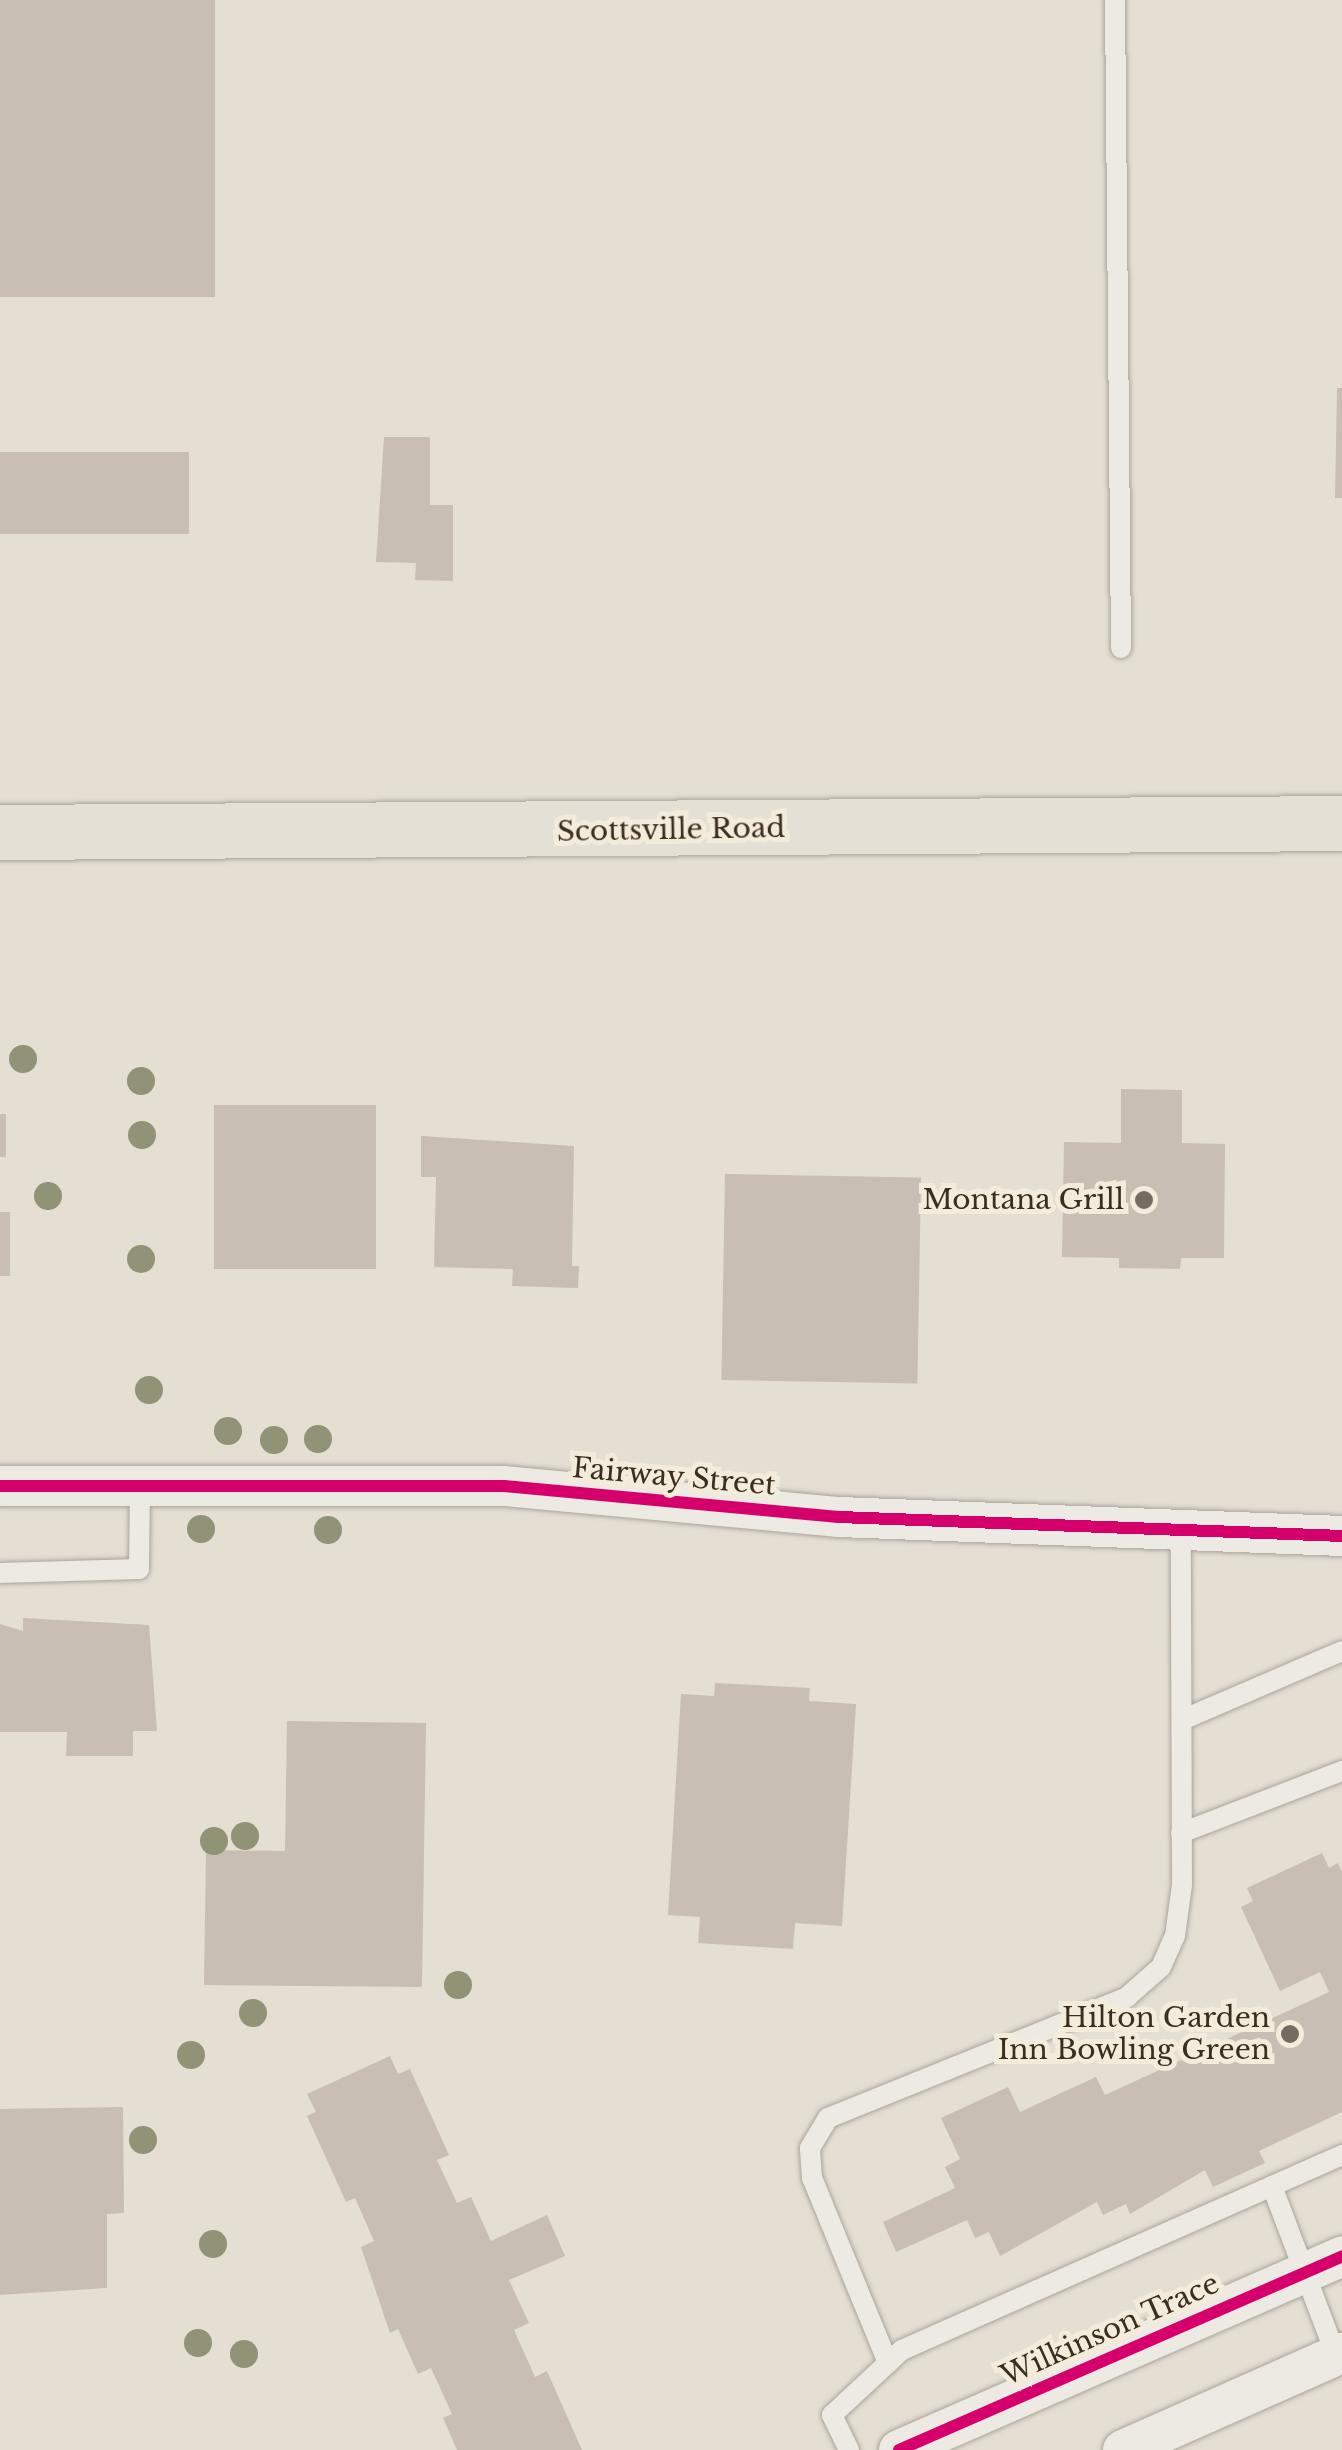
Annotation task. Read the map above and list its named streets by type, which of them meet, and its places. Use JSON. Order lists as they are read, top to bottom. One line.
{"streets":{"main road":["Scottsville Road"],"street":["Fairway Street","Wilkinson Trace"]},"places":["Montana Grill","Hilton Garden Inn Bowling Green"]}
